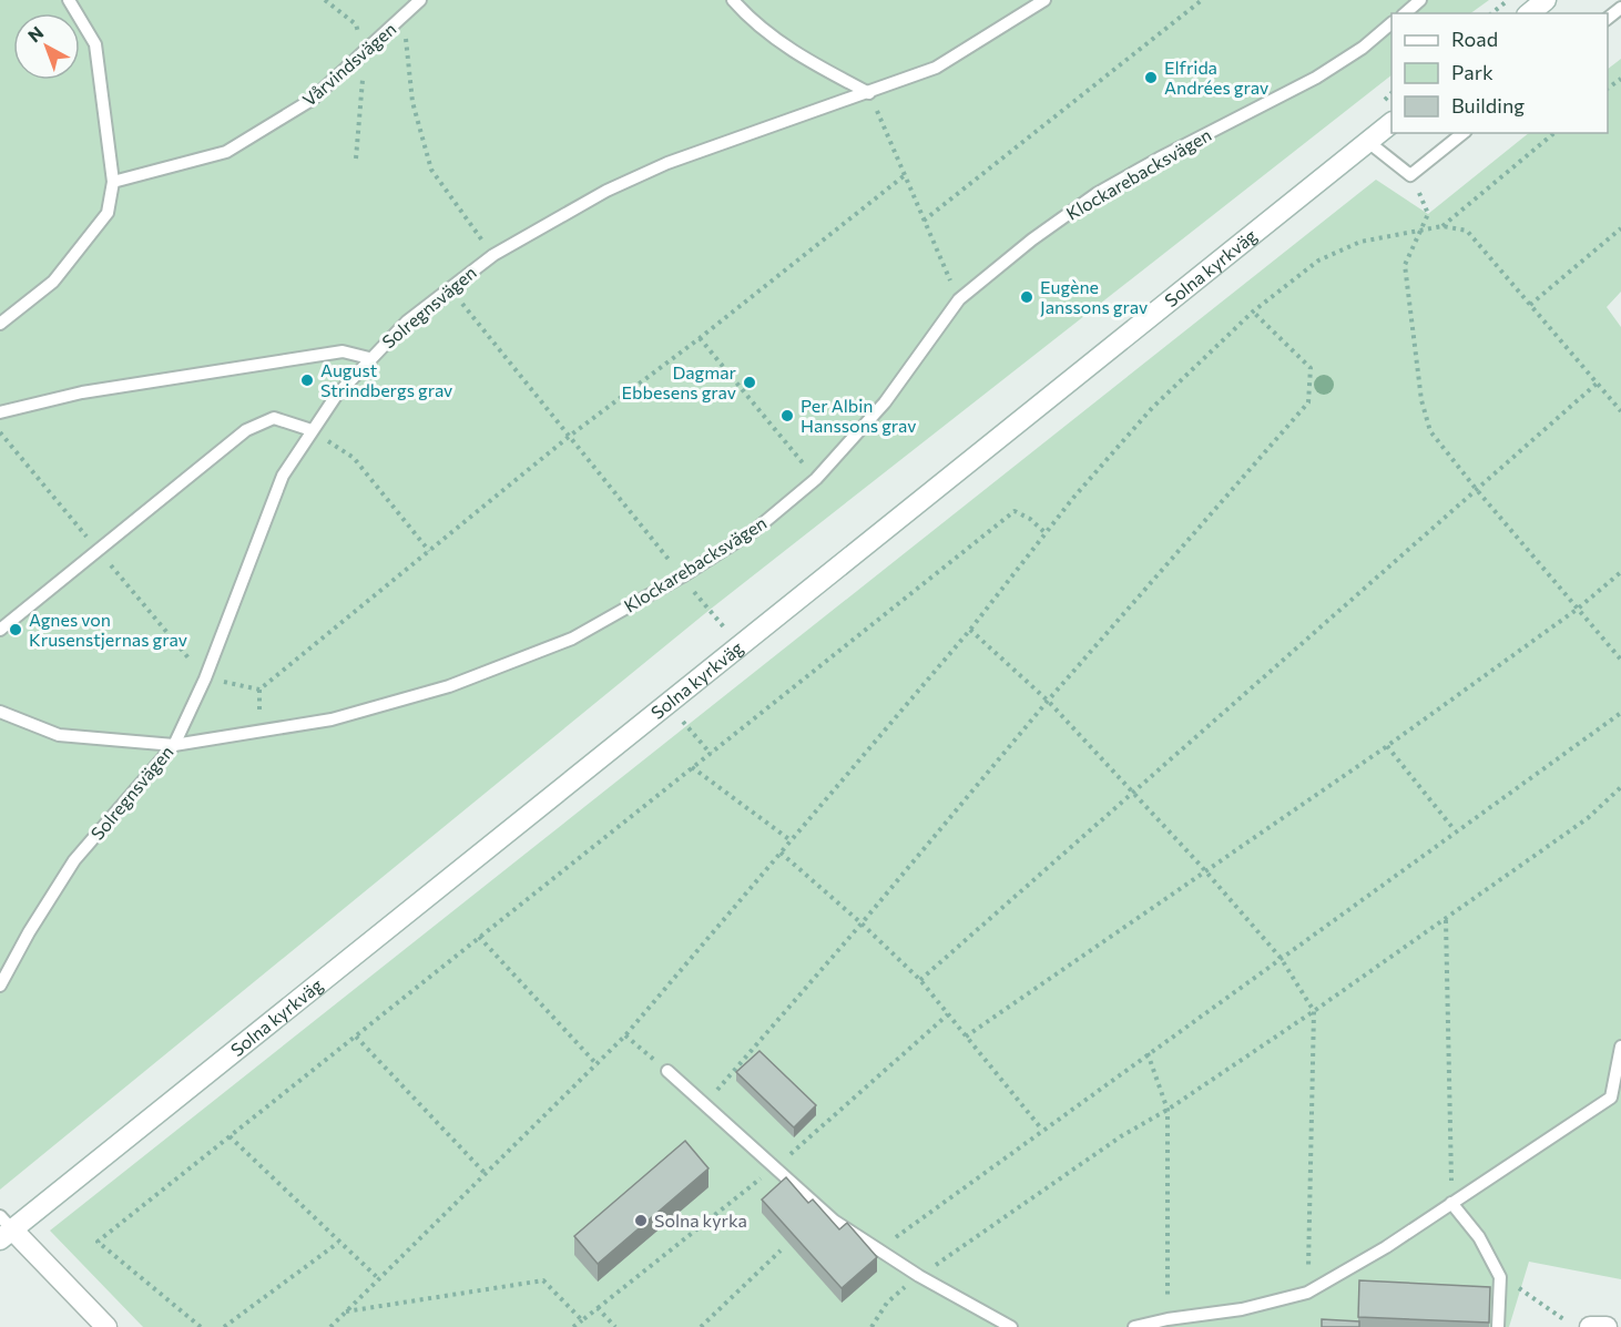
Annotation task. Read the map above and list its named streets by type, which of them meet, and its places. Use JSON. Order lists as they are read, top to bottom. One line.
{"streets":{"street":["Solna kyrkväg"],"lane":["Vårvindsvägen","Klockarebacksvägen","Solregnsvägen"]},"crossings":[["Klockarebacksvägen","Solregnsvägen"]],"places":["Elfrida Andrées grav","Eugène Janssons grav","August Strindbergs grav","Dagmar Ebbesens grav","Per Albin Hanssons grav","Agnes von Krusenstjernas grav","Solna kyrka"],"legend":["Road","Park","Building"],"north":"top left"}
